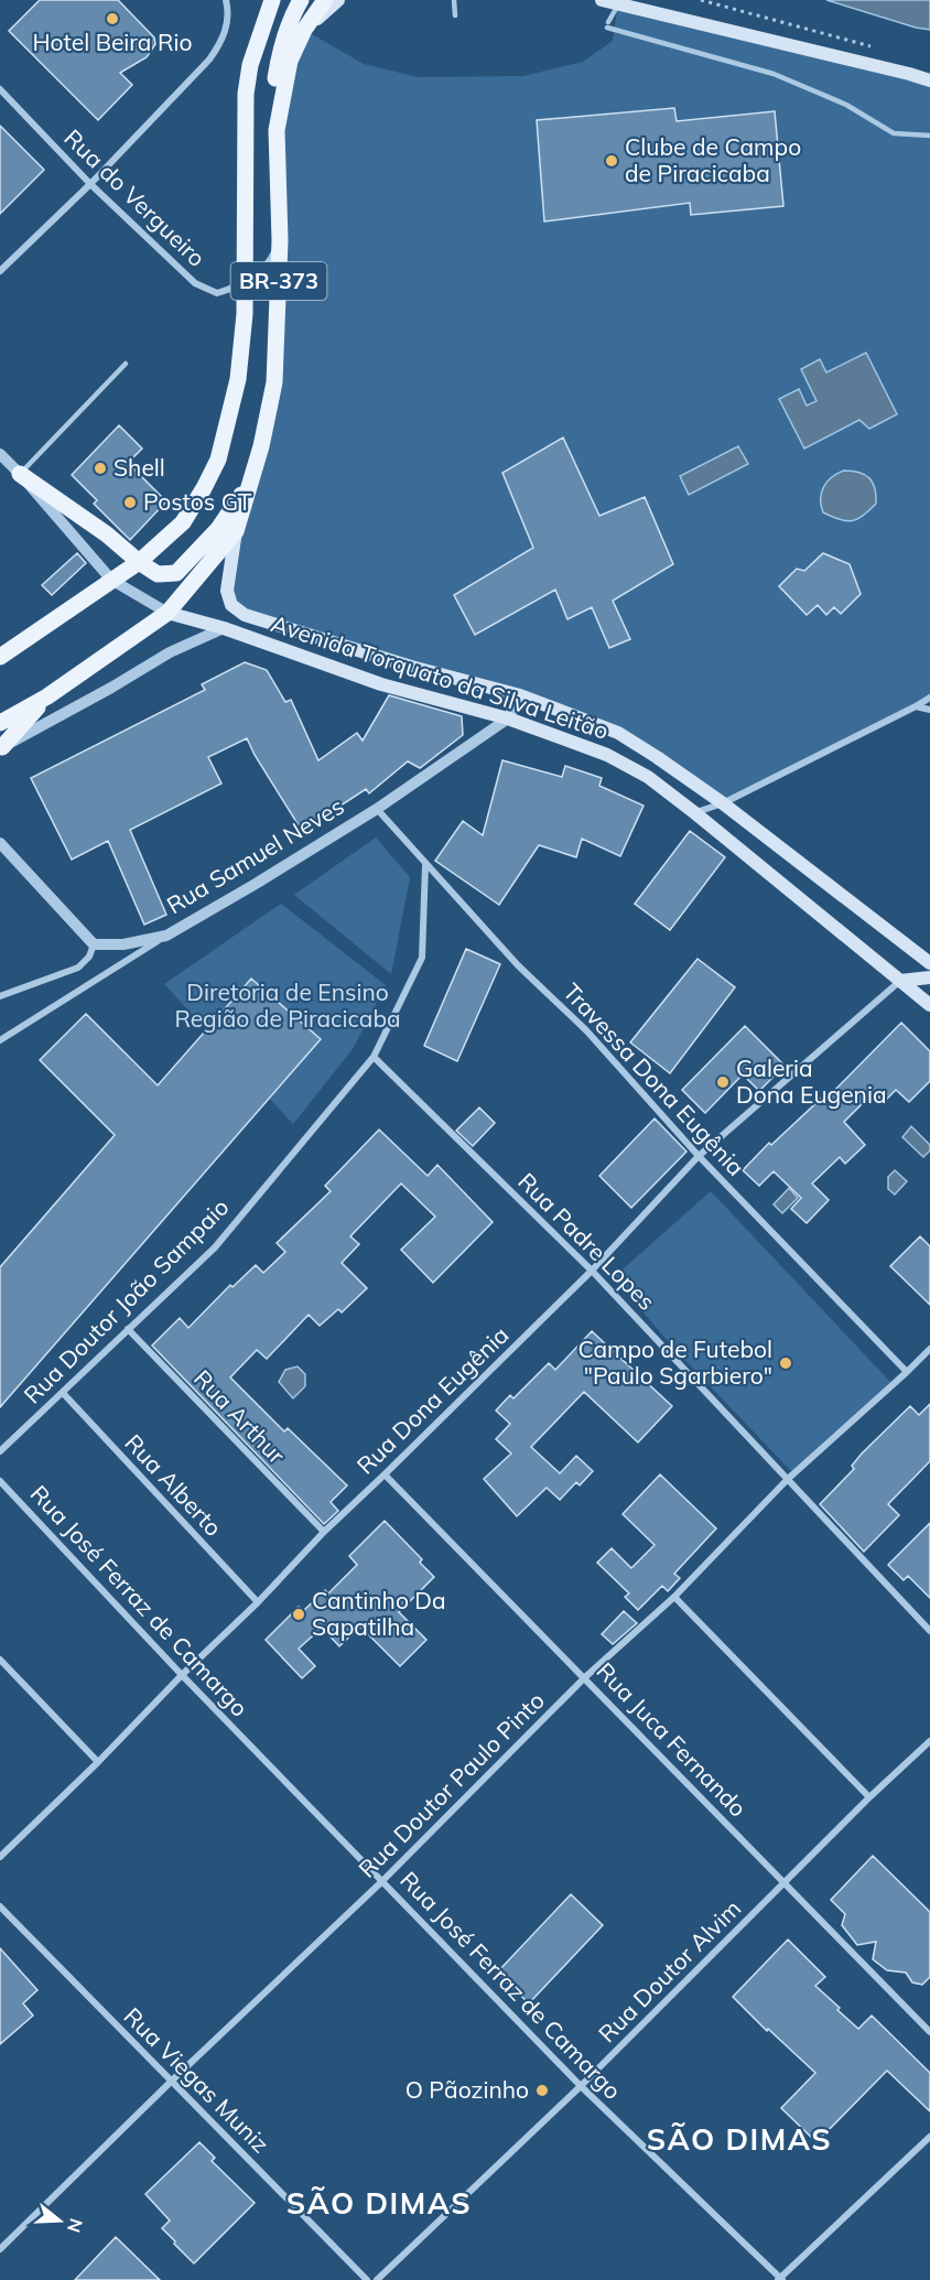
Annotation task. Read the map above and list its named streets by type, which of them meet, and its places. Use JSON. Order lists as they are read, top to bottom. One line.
{"streets":{"main road":["BR-373","Avenida Torquato da Silva Leitão"],"street":["Rua do Vergueiro","Rua Samuel Neves","Travessa Dona Eugênia","Rua Padre Lopes","Rua Doutor João Sampaio","Rua Dona Eugênia","Rua Arthur","Rua Alberto","Rua José Ferraz de Camargo","Rua Juca Fernando","Rua Doutor Paulo Pinto","Rua Doutor Alvim","Rua Viegas Muniz"]},"crossings":[["BR-373","Avenida Torquato da Silva Leitão"],["Avenida Torquato da Silva Leitão","Rua Samuel Neves"],["Avenida Torquato da Silva Leitão","Rua Dona Eugênia"],["Rua Samuel Neves","Travessa Dona Eugênia"],["Travessa Dona Eugênia","Rua Doutor João Sampaio"],["Travessa Dona Eugênia","Rua Dona Eugênia"],["Travessa Dona Eugênia","Rua Doutor Paulo Pinto"],["Rua Padre Lopes","Rua Doutor João Sampaio"],["Rua Padre Lopes","Rua Dona Eugênia"],["Rua Padre Lopes","Rua Doutor Paulo Pinto"],["Rua Doutor João Sampaio","Rua Arthur"],["Rua Doutor João Sampaio","Rua Alberto"],["Rua Dona Eugênia","Rua Arthur"],["Rua Dona Eugênia","Rua Alberto"],["Rua Dona Eugênia","Rua José Ferraz de Camargo"],["Rua Dona Eugênia","Rua Juca Fernando"],["Rua José Ferraz de Camargo","Rua Doutor Paulo Pinto"],["Rua José Ferraz de Camargo","Rua Doutor Alvim"],["Rua Juca Fernando","Rua Doutor Paulo Pinto"],["Rua Juca Fernando","Rua Doutor Alvim"],["Rua Doutor Paulo Pinto","Rua Viegas Muniz"]],"districts":["SÃO DIMAS","SÃO DIMAS"],"parks":["Diretoria de Ensino Região de Piracicaba"],"places":["Hotel Beira Rio","Clube de Campo de Piracicaba","Shell","Postos GT","Galeria Dona Eugenia","Campo de Futebol \"Paulo Sgarbiero\"","Cantinho Da Sapatilha","O Pãozinho"],"north":"right"}
